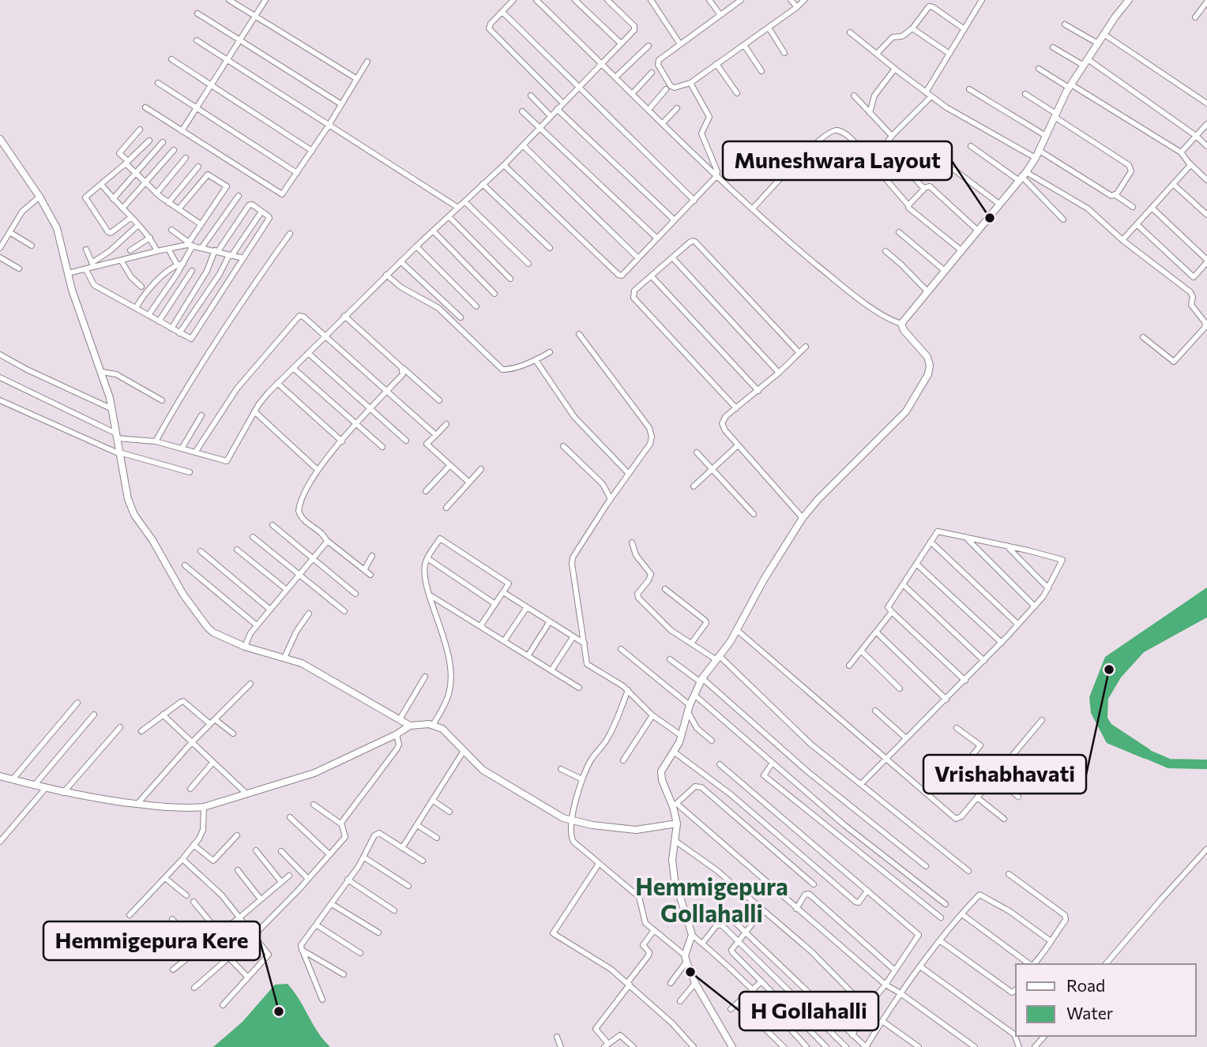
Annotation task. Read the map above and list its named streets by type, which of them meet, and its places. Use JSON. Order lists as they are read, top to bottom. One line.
{"districts":["Hemmigepura Gollahalli"],"places":["Muneshwara Layout","Vrishabhavati","H Gollahalli","Hemmigepura Kere"],"legend":["Road","Water"]}
